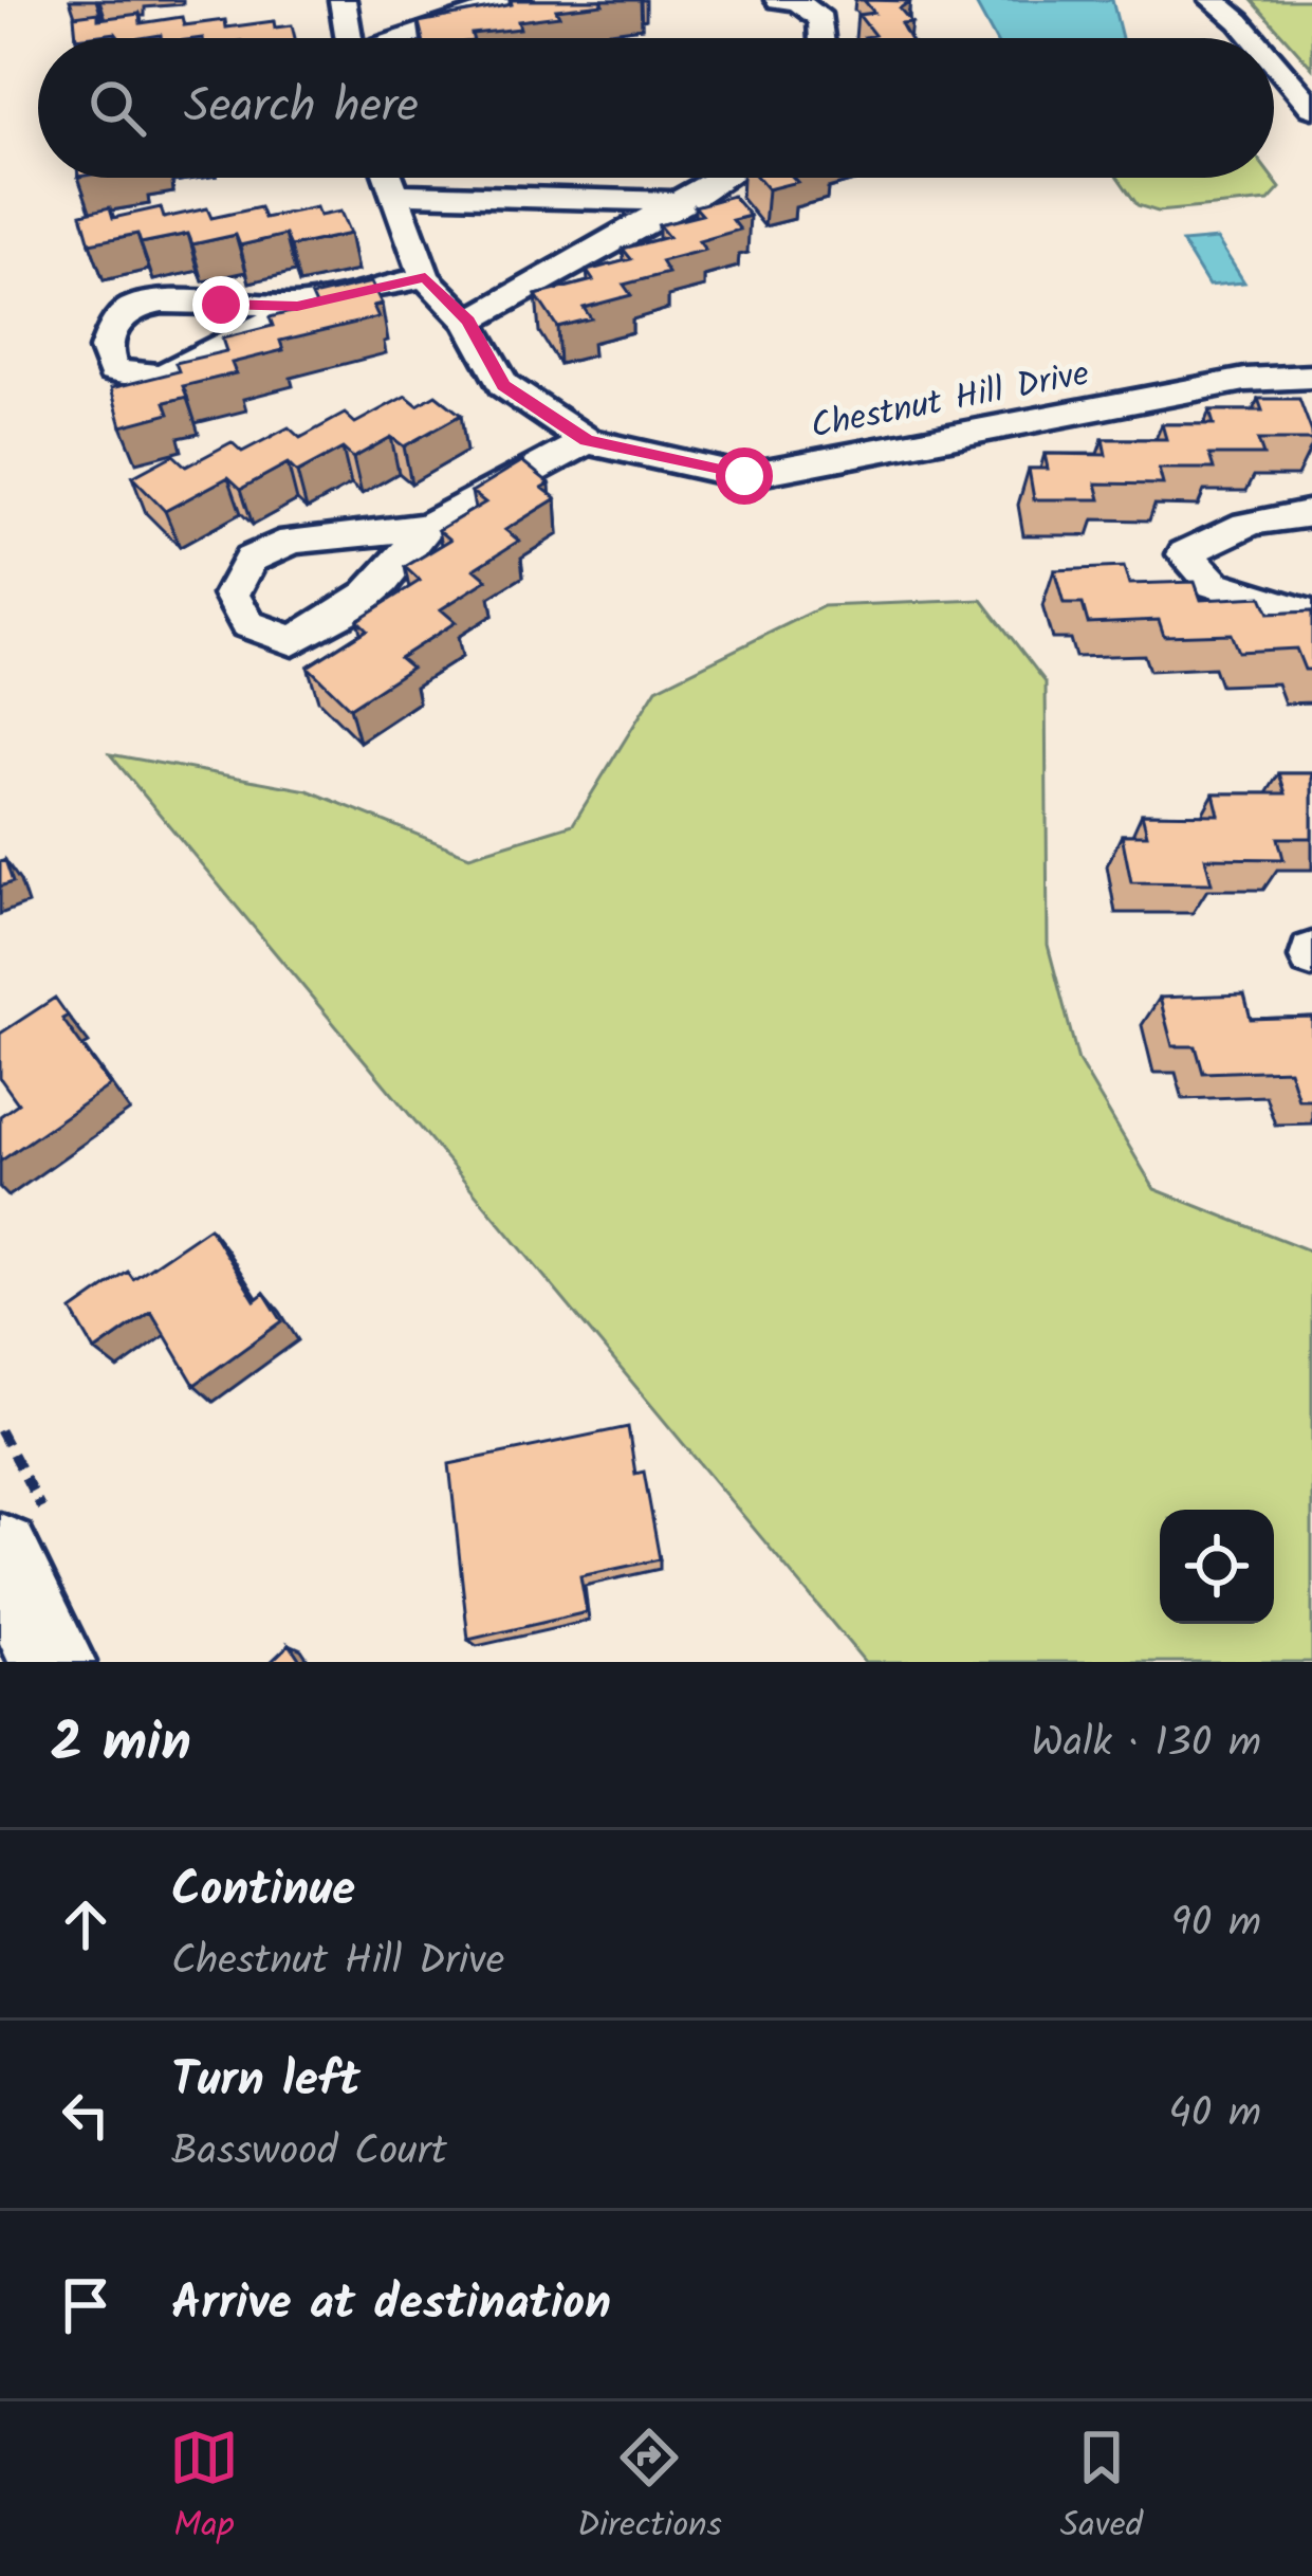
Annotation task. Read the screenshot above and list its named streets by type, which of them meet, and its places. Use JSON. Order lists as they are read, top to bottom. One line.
{"streets":{"street":["Chestnut Hill Drive"]},"page":{"search":"Search here","heading":["2 min","Walk · 130 m"],"list":[["Continue","Chestnut Hill Drive","90 m"],["Turn left","Basswood Court","40 m"],"Arrive at destination"],"nav":["Map","Directions","Saved"]}}
